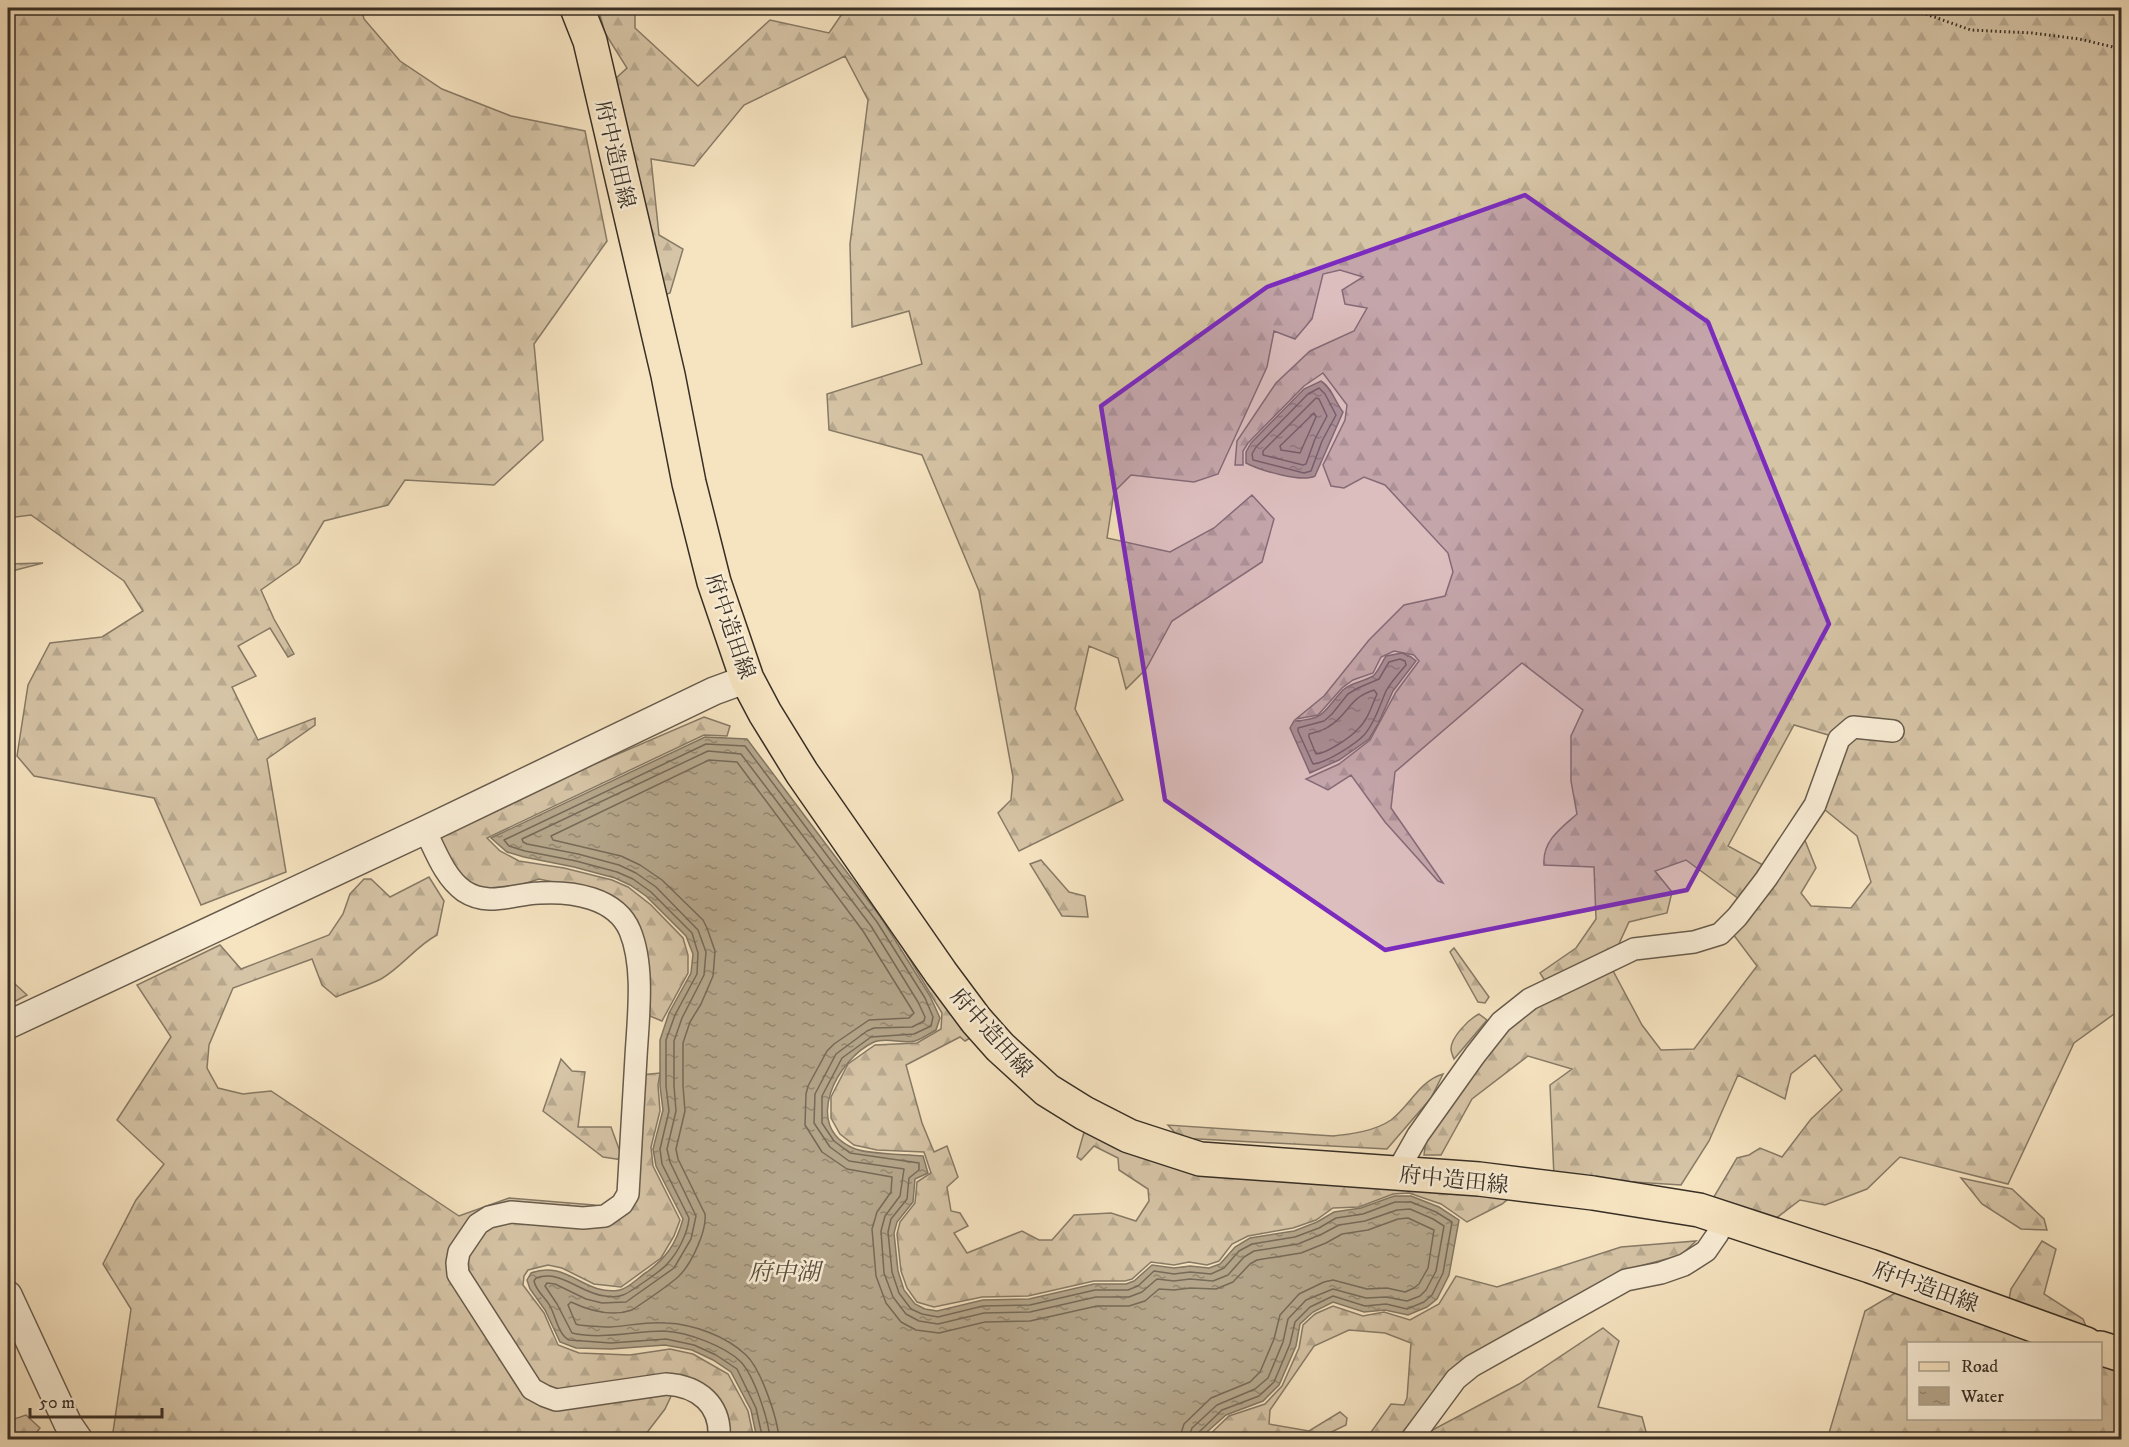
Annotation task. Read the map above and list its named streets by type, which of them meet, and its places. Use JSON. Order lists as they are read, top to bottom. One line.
{"streets":{"main road":["府中造田線"]},"water":["府中湖"],"legend":["Road","Water"],"scale_bar":"50 m"}
